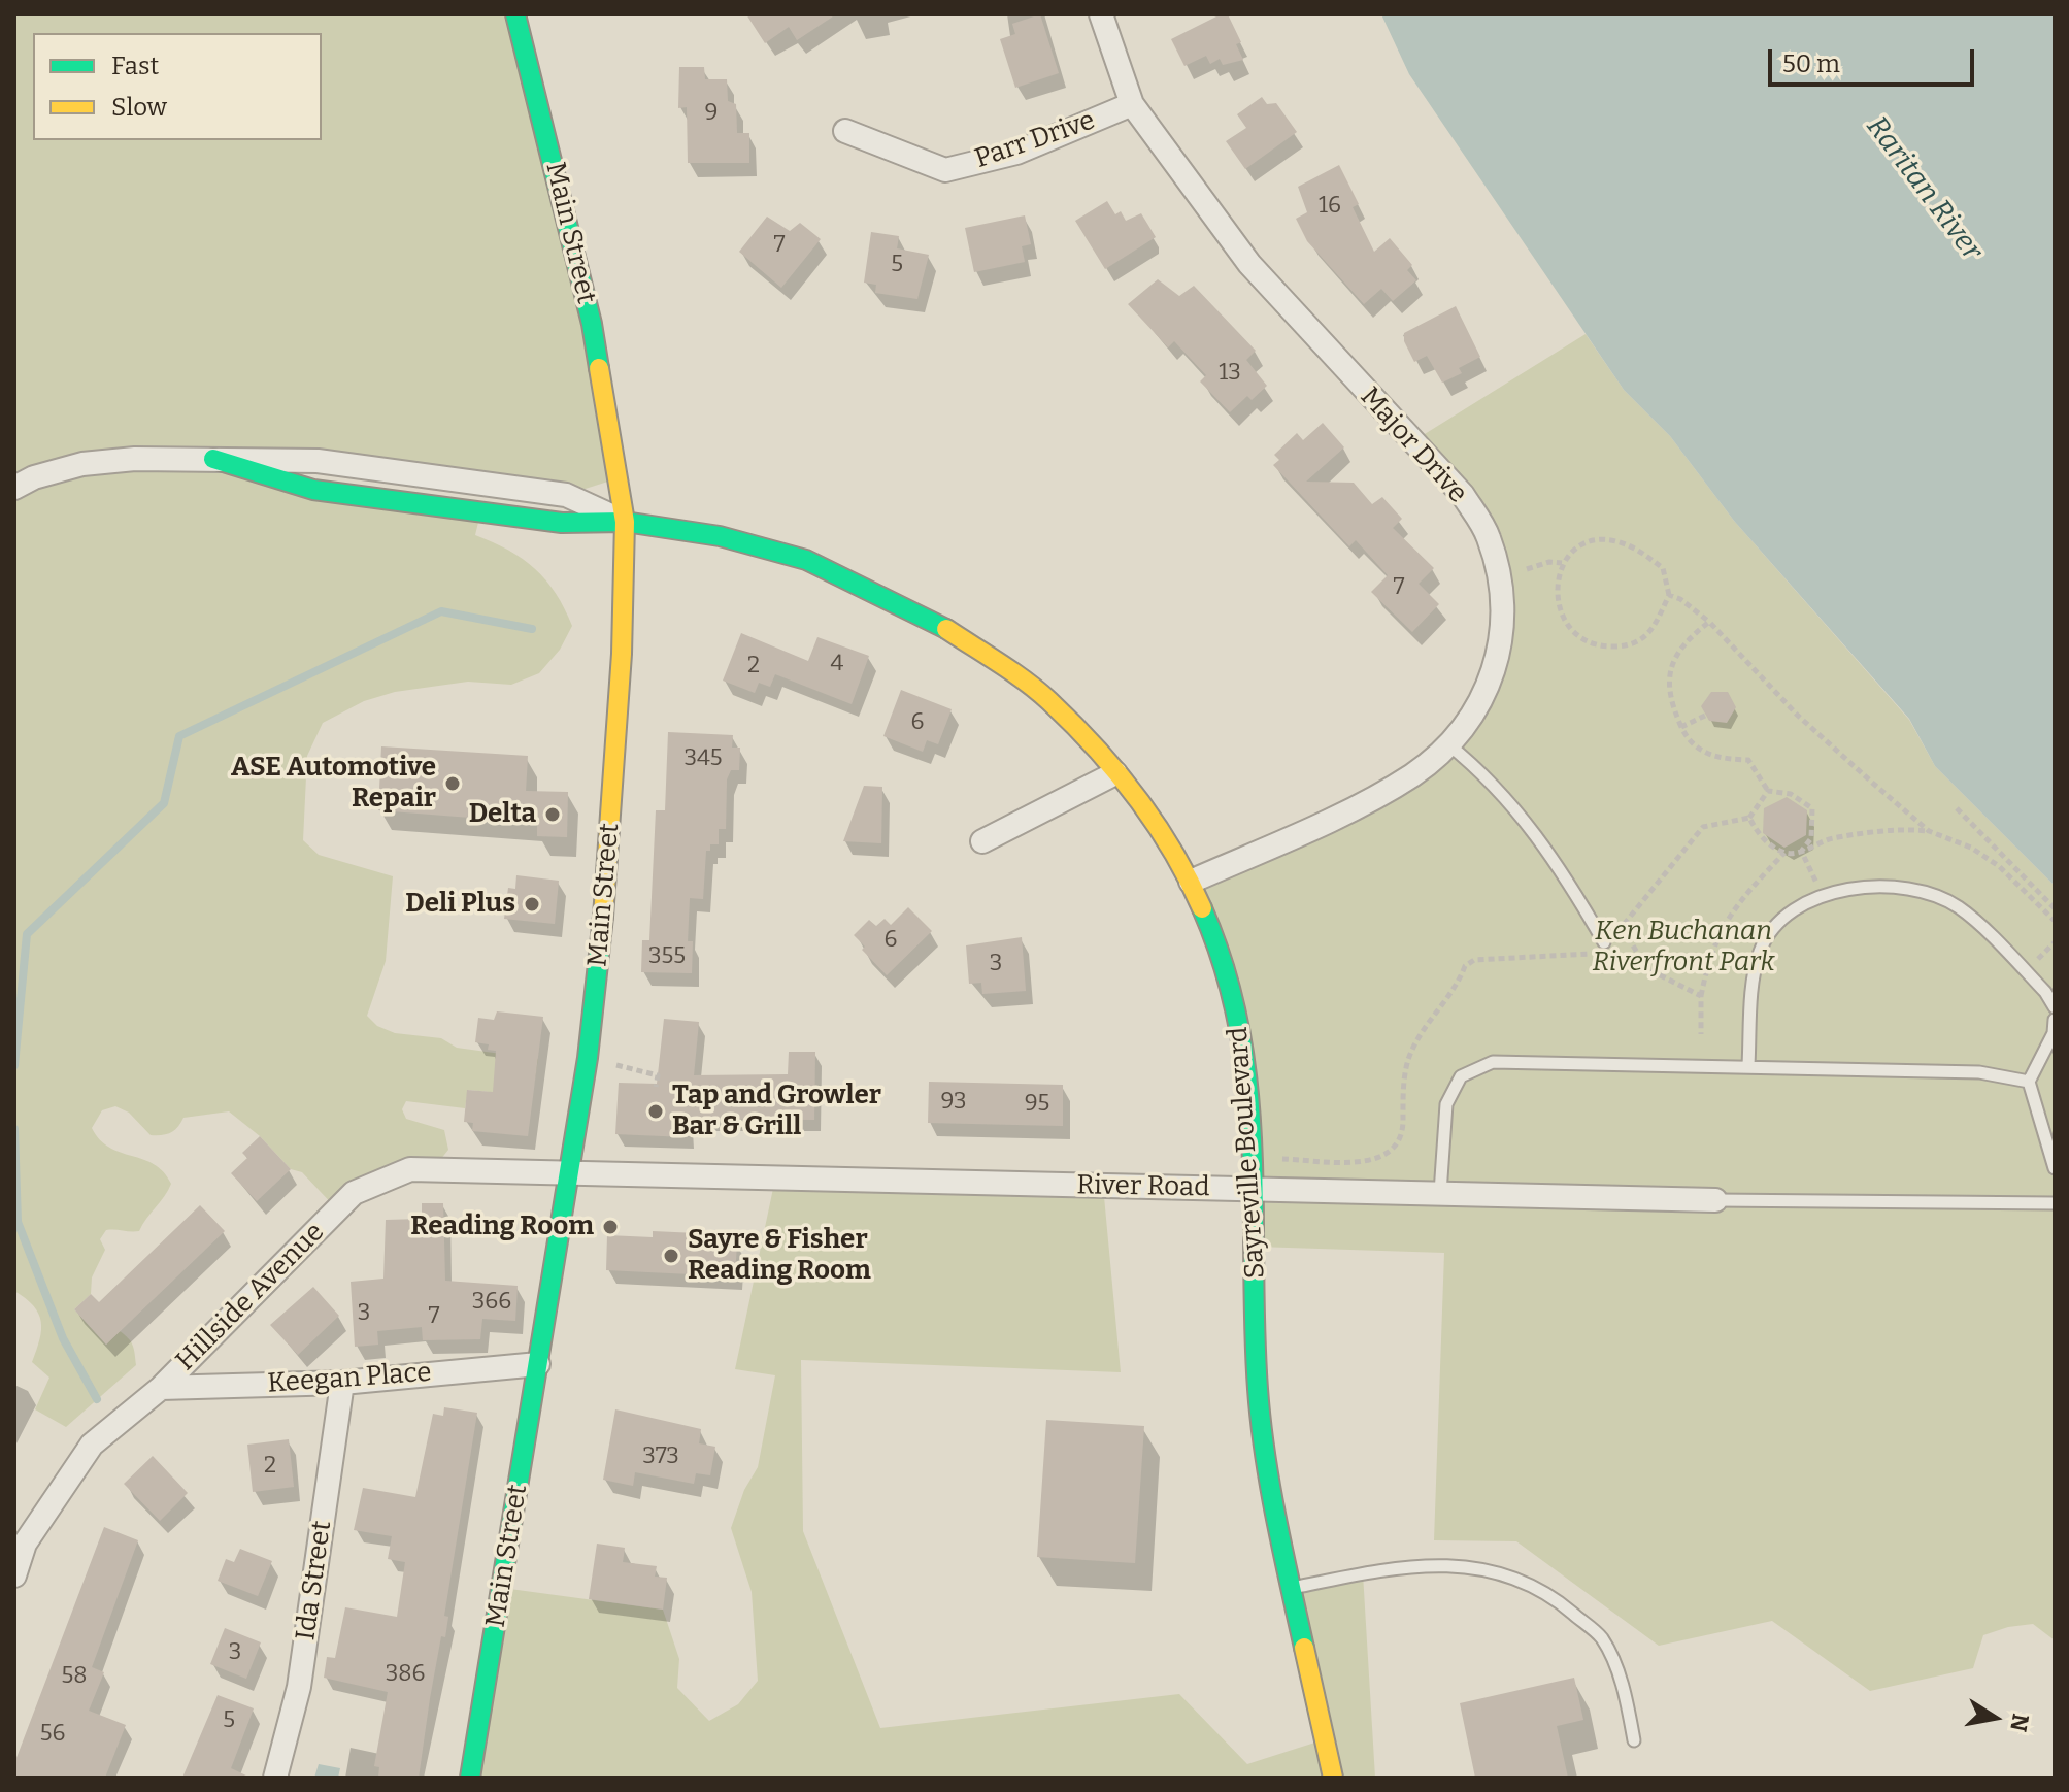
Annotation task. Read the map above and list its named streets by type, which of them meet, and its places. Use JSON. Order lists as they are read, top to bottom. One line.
{"streets":{"main road":["Main Street","Sayreville Boulevard"],"street":["Parr Drive","Major Drive","River Road","Hillside Avenue","Keegan Place","Ida Street"]},"crossings":[["Parr Drive","Major Drive"],["Main Street","Sayreville Boulevard"],["Main Street","River Road"],["Main Street","Hillside Avenue"],["Main Street","Keegan Place"],["Major Drive","Sayreville Boulevard"],["Sayreville Boulevard","River Road"],["River Road","Hillside Avenue"],["Hillside Avenue","Keegan Place"],["Keegan Place","Ida Street"]],"water":["Raritan River"],"parks":["Ken Buchanan Riverfront Park"],"places":["ASE Automotive Repair","Delta","Deli Plus","Tap and Growler Bar & Grill","Reading Room","Sayre & Fisher Reading Room"],"house_numbers":["9","16","7","5","13","7","4","2","6","345","6","355","3","93","95","366","3","7","373","2","3","386","58","5","56"],"legend":["Fast","Slow"],"scale_bar":"50 m","north":"right"}
